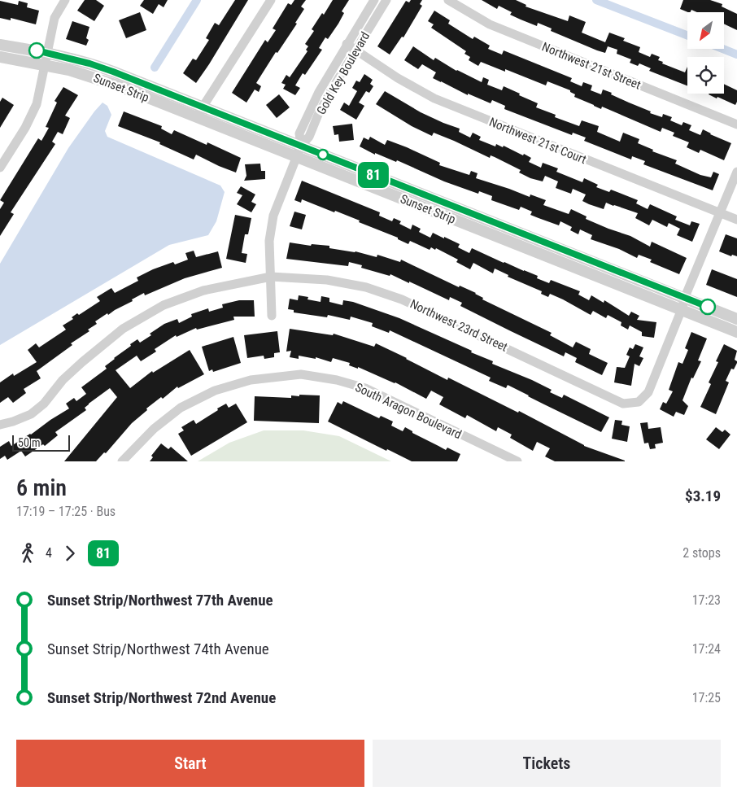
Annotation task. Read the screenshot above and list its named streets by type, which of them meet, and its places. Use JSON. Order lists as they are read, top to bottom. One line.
{"streets":{"street":["Northwest 21st Street","Gold Key Boulevard","Sunset Strip","Northwest 21st Court","Northwest 23rd Street","South Aragon Boulevard"]},"crossings":[["Gold Key Boulevard","Sunset Strip"],["Gold Key Boulevard","Northwest 21st Court"],["Gold Key Boulevard","Northwest 23rd Street"],["Sunset Strip","Northwest 23rd Street"]],"lines":["bus line 81"],"scale_bar":"50 m","north":"bottom left","page":{"on_map":"81","scale":"50 m","heading":["6 min","17:19 – 17:25 · Bus","$3.19"],"legs":["4","81","2 stops"],"list":[{"name":"Sunset Strip/Northwest 77th Avenue","value":"17:23"},{"name":"Sunset Strip/Northwest 74th Avenue","value":"17:24"},{"name":"Sunset Strip/Northwest 72nd Avenue","value":"17:25"}],"buttons":["Start","Tickets"]}}
